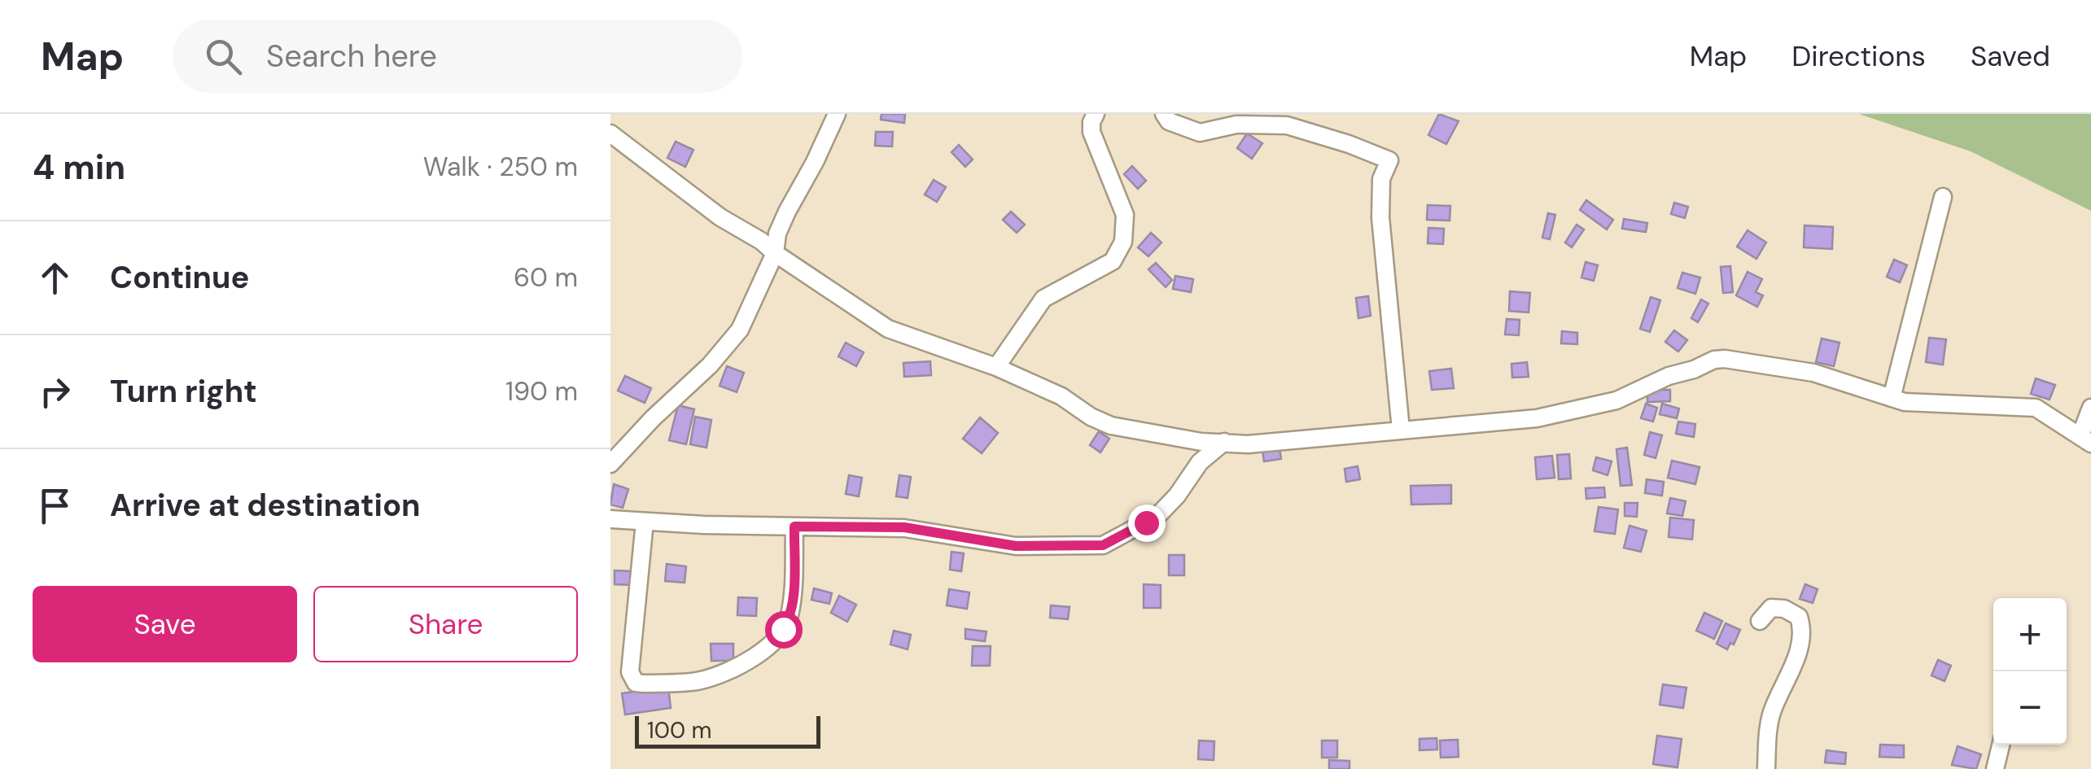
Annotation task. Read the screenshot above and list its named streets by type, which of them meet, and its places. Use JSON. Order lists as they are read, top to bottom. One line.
{"scale_bar":"100 m","page":{"header":"Map","search":"Search here","nav":["Map","Directions","Saved"],"heading":["4 min","Walk · 250 m"],"list":[["Continue","60 m"],["Turn right","190 m"],"Arrive at destination"],"buttons":["Save","Share"],"map_buttons":["+","−"],"scale":"100 m"}}
